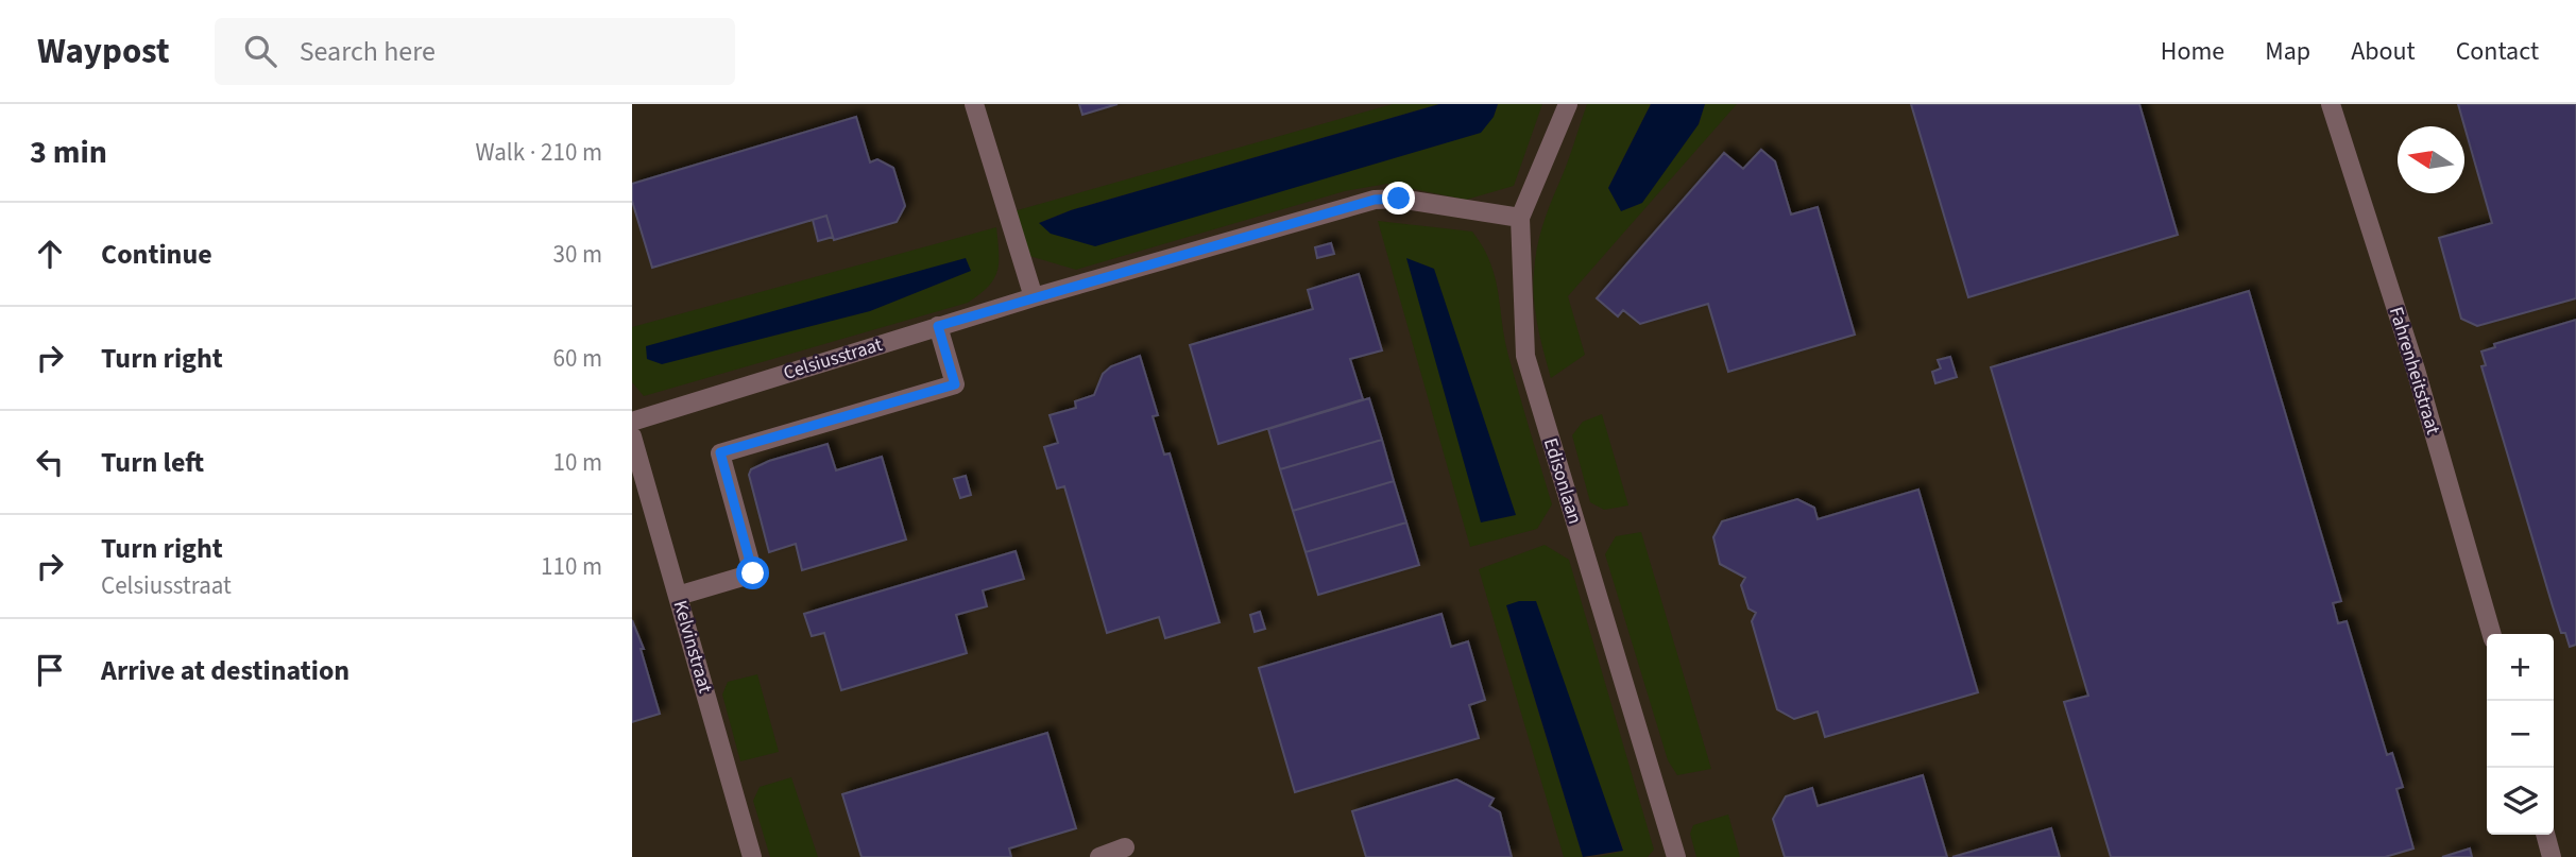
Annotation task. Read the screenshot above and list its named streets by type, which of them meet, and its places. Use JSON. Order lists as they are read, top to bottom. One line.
{"streets":{"street":["Celsiusstraat","Fahrenheitstraat","Edisonlaan","Kelvinstraat"]},"crossings":[["Celsiusstraat","Edisonlaan"]],"north":"left","page":{"header":"Waypost","search":"Search here","nav":["Home","Map","About","Contact"],"heading":["3 min","Walk · 210 m"],"list":[["Continue","30 m"],["Turn right","60 m"],["Turn left","10 m"],["Turn right","Celsiusstraat","110 m"],"Arrive at destination"],"map_buttons":["+","−"]}}
